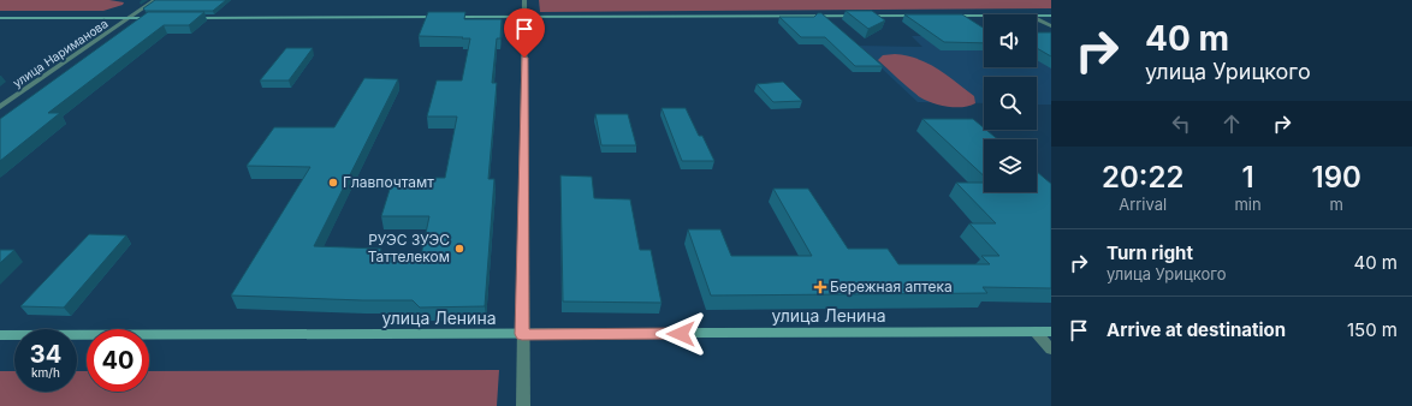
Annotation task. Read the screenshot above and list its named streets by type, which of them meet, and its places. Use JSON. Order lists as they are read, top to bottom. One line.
{"streets":{"main road":["улица Ленина"],"street":["улица Нариманова"]},"places":{"other":["Главпочтамт","РУЭС ЗУЭС Таттелеком"],"health":["Бережная аптека"]},"page":{"turn":["40 m","улица Урицкого"],"eta":["20:22","Arrival","1","min","190","m"],"list":[{"name":"Turn right","note":"улица Урицкого","value":"40 m"},{"name":"Arrive at destination","value":"150 m"}],"speed":"34 km/h","limit":"40"}}
